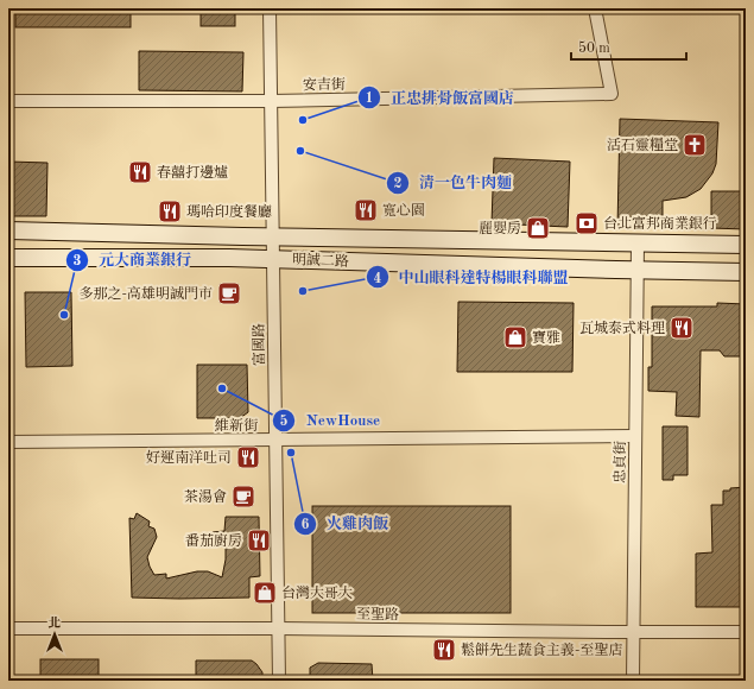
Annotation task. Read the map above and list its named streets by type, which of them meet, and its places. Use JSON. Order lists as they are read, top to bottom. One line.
{"streets":{"street":["安吉街","明誠二路","富國路","維新街","忠貞街","至聖路"]},"crossings":[["安吉街","富國路"],["明誠二路","富國路"],["明誠二路","忠貞街"],["富國路","維新街"],["富國路","至聖路"],["維新街","忠貞街"],["忠貞街","至聖路"]],"places":{"other":["正忠排骨飯富國店","清一色牛肉麵","中山眼科達特楊眼科聯盟","元大商業銀行","NewHouse","火雞肉飯"],"church":["活石靈糧堂"],"restaurant":["春囍打邊爐","寬心園","瑪哈印度餐廳","瓦城泰式料理","好運南洋吐司","番茄廚房","鬆餅先生蔬食主義-至聖店"],"bank":["台北富邦商業銀行"],"shop":["麗嬰房","寶雅","台灣大哥大"],"cafe":["多那之-高雄明誠門市","茶湯會"]},"scale_bar":"50 m","north":"top"}
